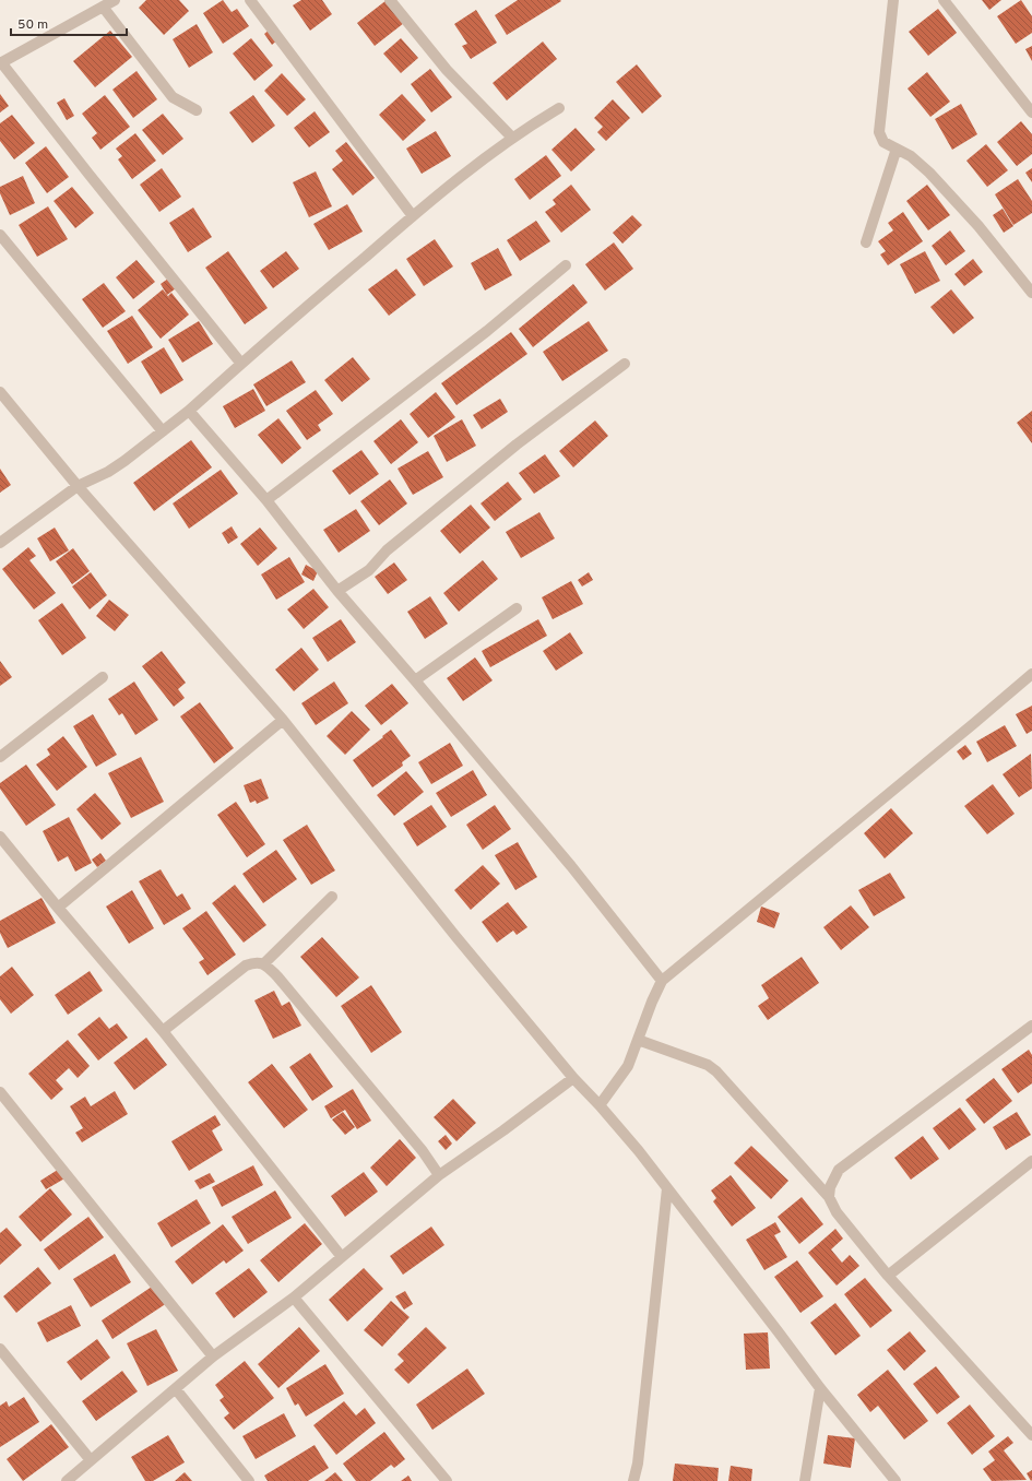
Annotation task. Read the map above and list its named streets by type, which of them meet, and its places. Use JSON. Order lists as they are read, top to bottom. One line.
{"scale_bar":"50 m"}
